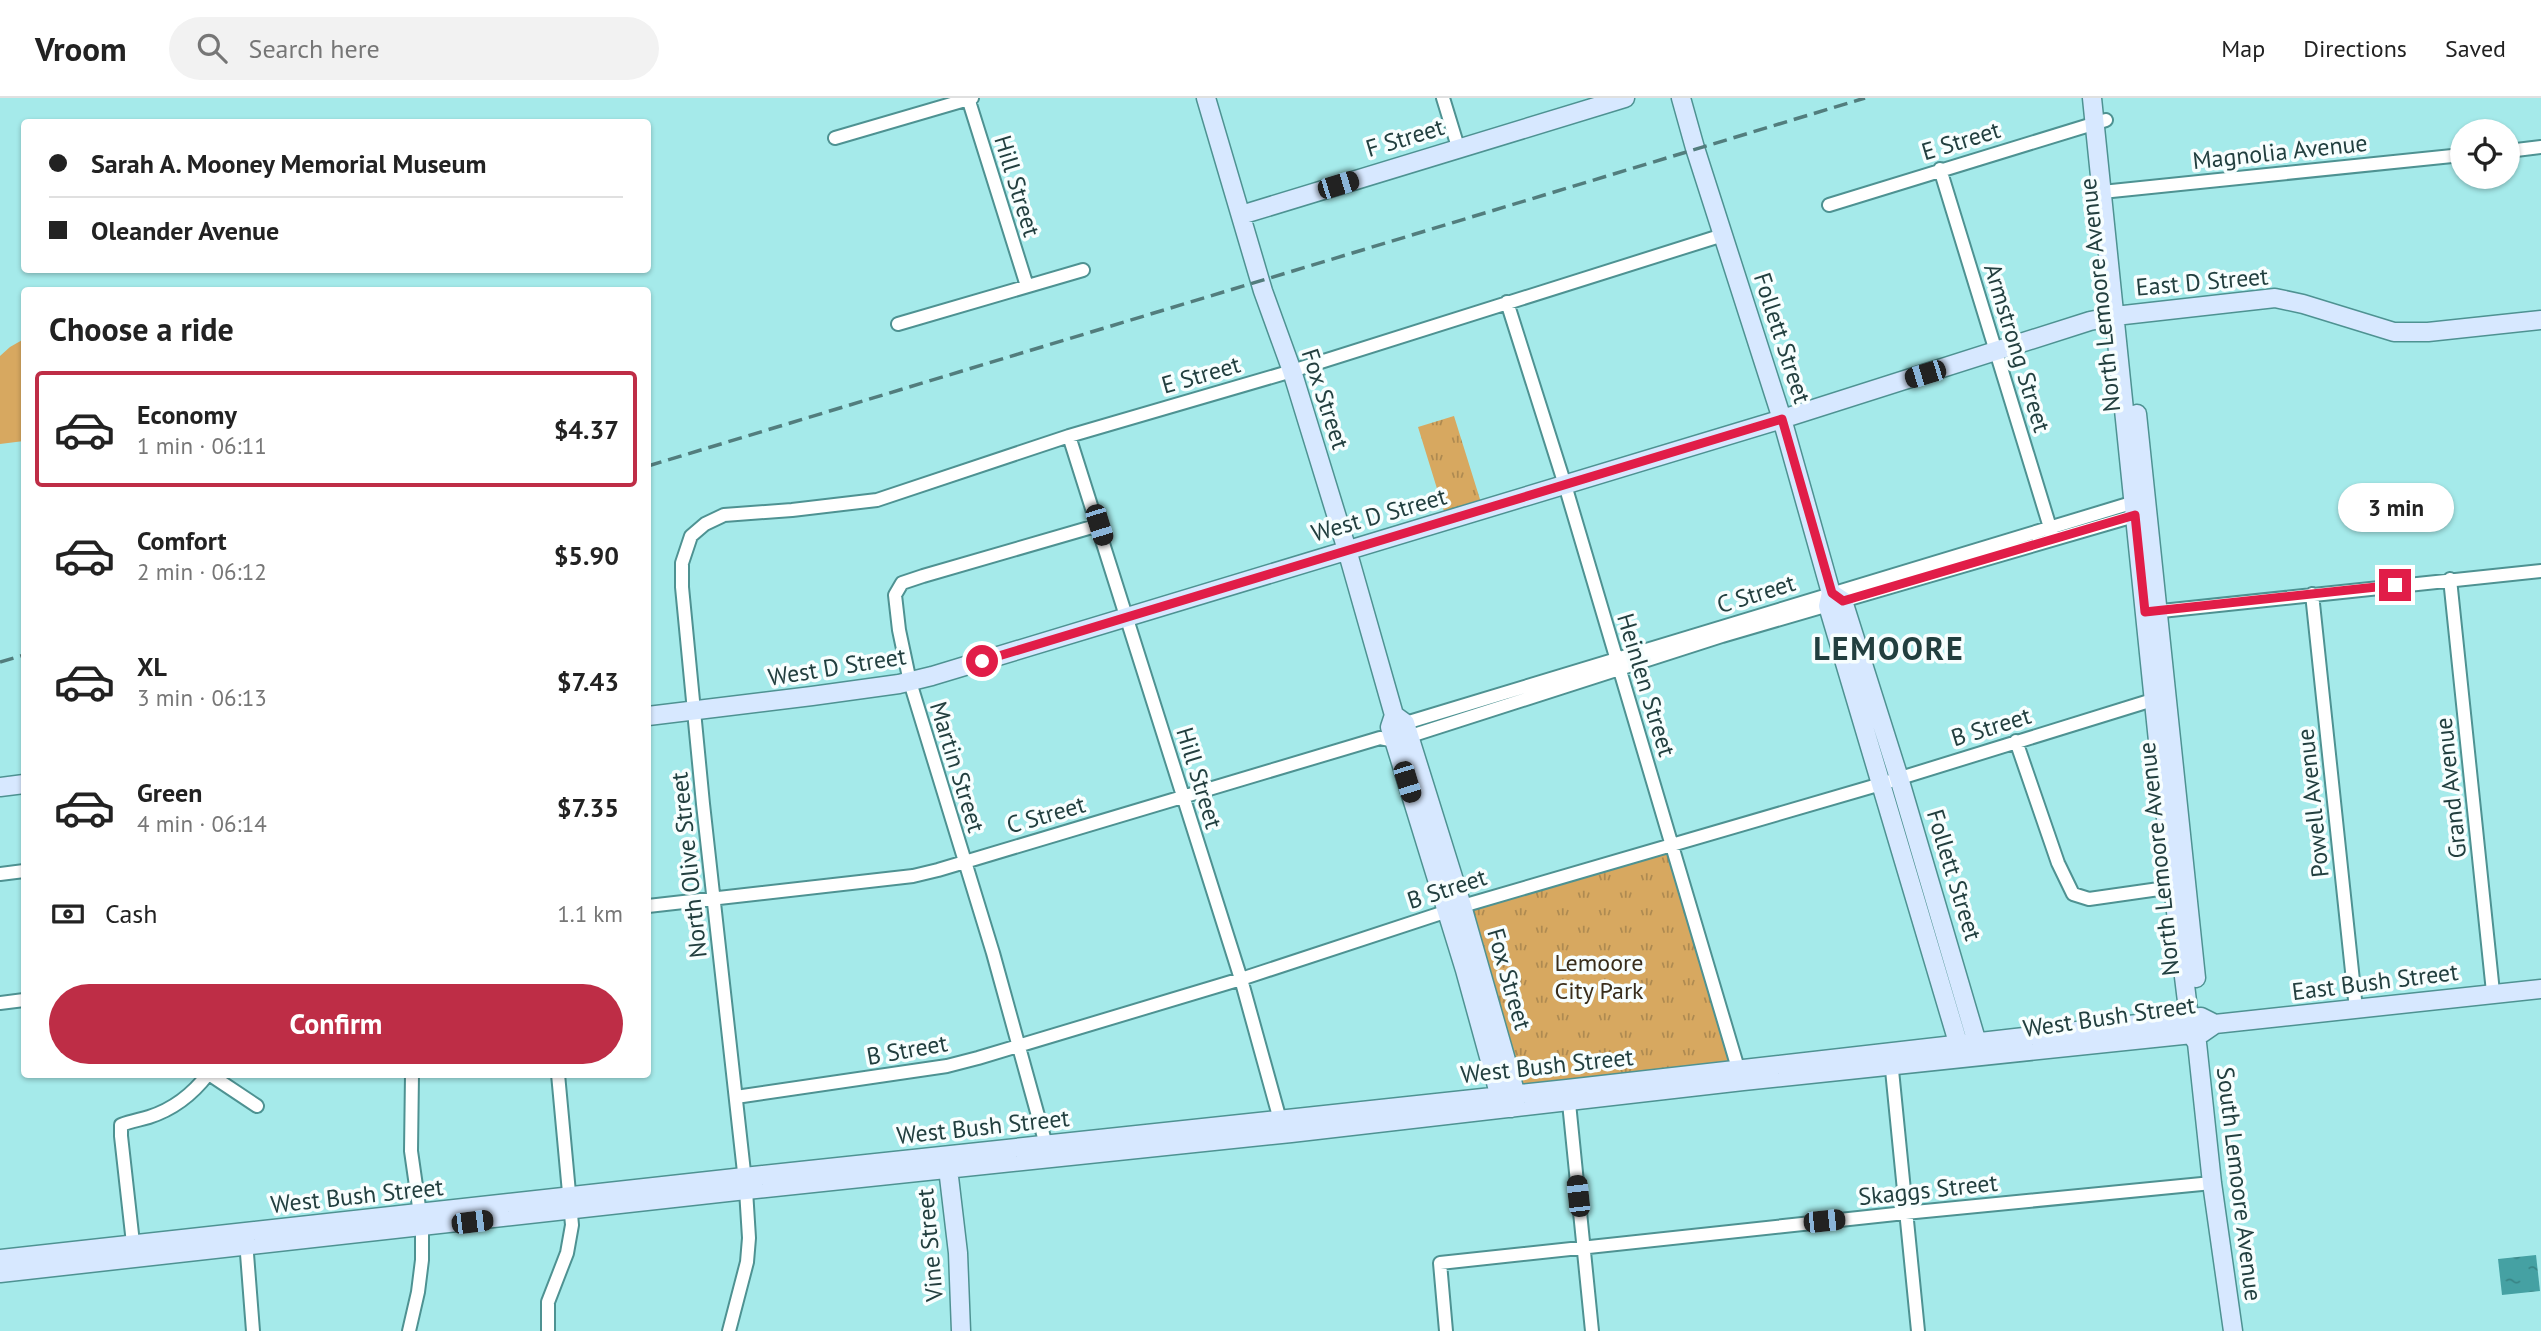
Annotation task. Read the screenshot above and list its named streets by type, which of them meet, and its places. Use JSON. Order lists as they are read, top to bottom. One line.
{"streets":{"street":["F Street","E Street","Magnolia Avenue","Hill Street","East D Street","North Lemoore Avenue","Follett Street","Armstrong Street","Fox Street","West D Street","C Street","Heinlen Street","B Street","Martin Street","Grand Avenue","Powell Avenue","North Olive Street","East Bush Street","West Bush Street","South Lemoore Avenue","Skaggs Street","Vine Street"]},"crossings":[["F Street","Fox Street"],["E Street","Hill Street"],["E Street","North Lemoore Avenue"],["E Street","Follett Street"],["E Street","Armstrong Street"],["E Street","Fox Street"],["E Street","Heinlen Street"],["E Street","North Olive Street"],["Magnolia Avenue","North Lemoore Avenue"],["Hill Street","West D Street"],["Hill Street","C Street"],["Hill Street","B Street"],["Hill Street","Martin Street"],["Hill Street","West Bush Street"],["East D Street","North Lemoore Avenue"],["East D Street","West D Street"],["North Lemoore Avenue","West D Street"],["North Lemoore Avenue","C Street"],["North Lemoore Avenue","B Street"],["North Lemoore Avenue","East Bush Street"],["North Lemoore Avenue","West Bush Street"],["North Lemoore Avenue","South Lemoore Avenue"],["Follett Street","West D Street"],["Follett Street","C Street"],["Follett Street","B Street"],["Follett Street","West Bush Street"],["Armstrong Street","West D Street"],["Armstrong Street","C Street"],["Fox Street","West D Street"],["Fox Street","C Street"],["Fox Street","B Street"],["Fox Street","West Bush Street"],["West D Street","Heinlen Street"],["West D Street","Martin Street"],["West D Street","North Olive Street"],["C Street","Heinlen Street"],["C Street","Martin Street"],["C Street","North Olive Street"],["Heinlen Street","B Street"],["Heinlen Street","West Bush Street"],["B Street","Martin Street"],["B Street","North Olive Street"],["Martin Street","West Bush Street"],["Grand Avenue","East Bush Street"],["Powell Avenue","East Bush Street"],["North Olive Street","West Bush Street"],["East Bush Street","West Bush Street"],["East Bush Street","South Lemoore Avenue"],["West Bush Street","South Lemoore Avenue"],["West Bush Street","Vine Street"],["South Lemoore Avenue","Skaggs Street"]],"districts":["LEMOORE"],"parks":["Lemoore City Park"],"page":{"header":"Vroom","search":"Search here","nav":["Map","Directions","Saved"],"banner":["Sarah A. Mooney Memorial Museum","Oleander Avenue"],"heading":"Choose a ride","list":[{"name":"Economy","note":"1 min · 06:11","value":"$4.37"},{"name":"Comfort","note":"2 min · 06:12","value":"$5.90"},{"name":"XL","note":"3 min · 06:13","value":"$7.43"},{"name":"Green","note":"4 min · 06:14","value":"$7.35"}],"bubble":"3 min","pay":["Cash","1.1 km"],"buttons":"Confirm"}}
